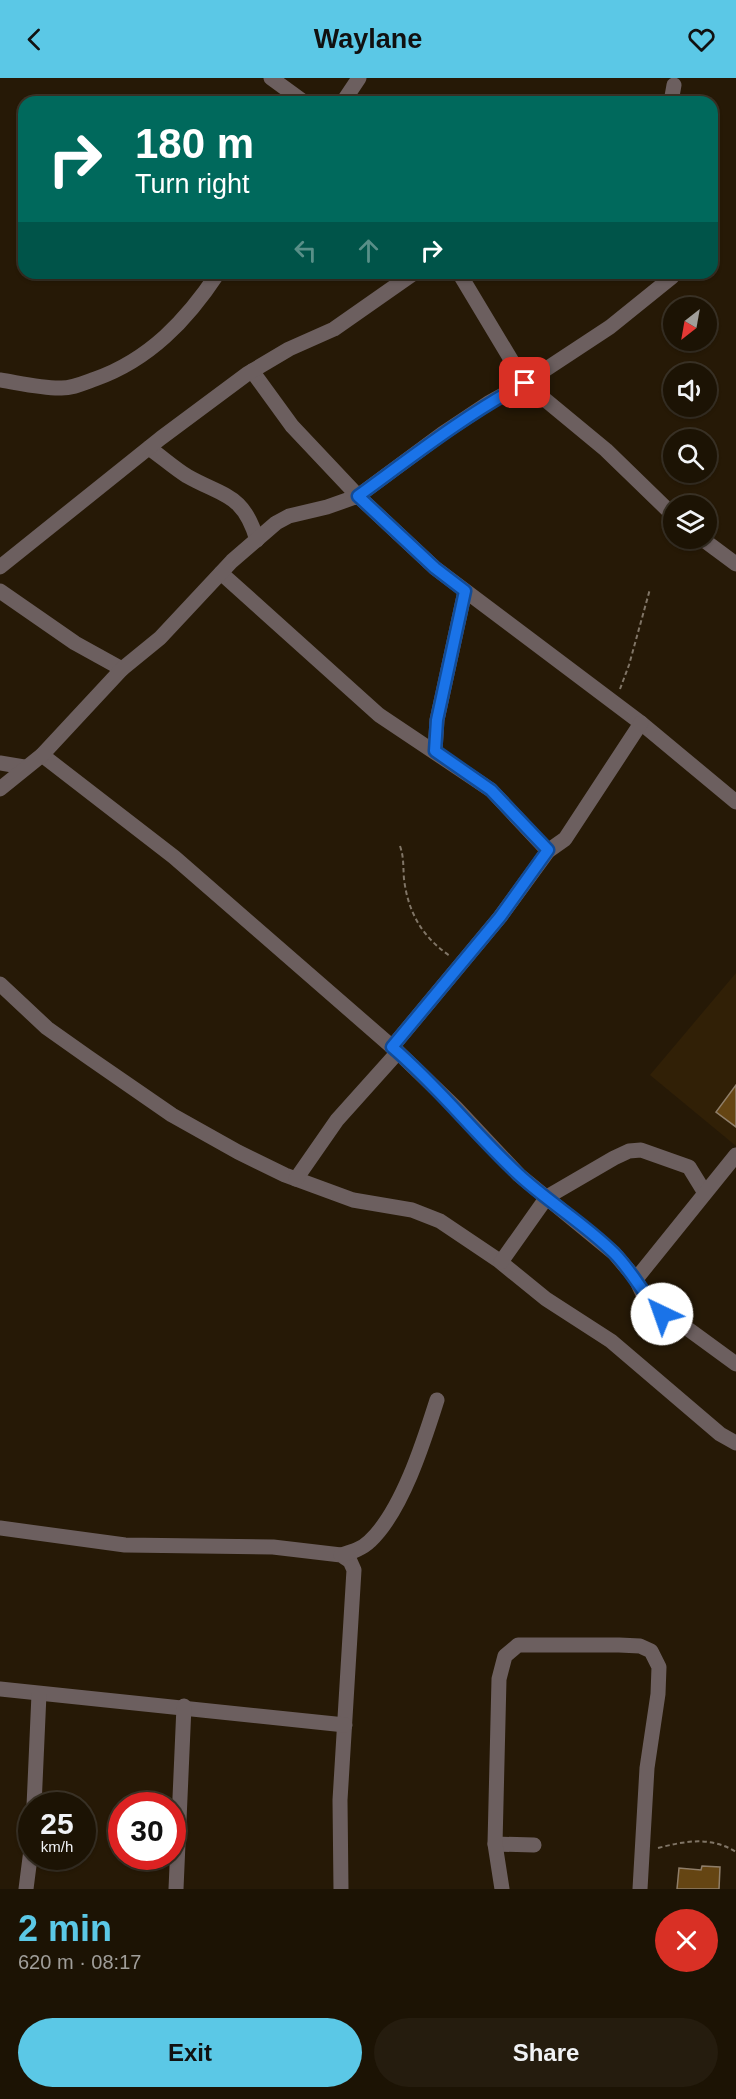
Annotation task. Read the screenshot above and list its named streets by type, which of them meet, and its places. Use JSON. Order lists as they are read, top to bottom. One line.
{"north":"bottom left","page":{"header":"Waylane","turn":["180 m","Turn right"],"speed":"25 km/h","limit":"30","heading":["2 min","620 m · 08:17"],"buttons":["Exit","Share"]}}
